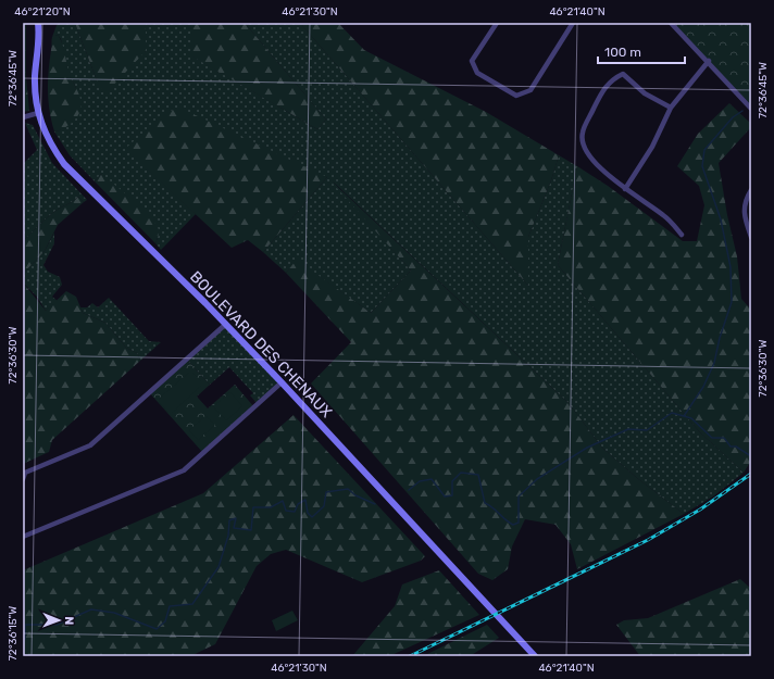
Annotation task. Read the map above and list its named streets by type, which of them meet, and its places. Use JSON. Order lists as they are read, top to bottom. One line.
{"streets":{"main road":["BOULEVARD DES CHENAUX"]},"scale_bar":"100 m","north":"right","coordinates":["46°21'20\"N","46°21'30\"N","46°21'40\"N","72°36'45\"W","72°36'30\"W","72°36'15\"W"]}
